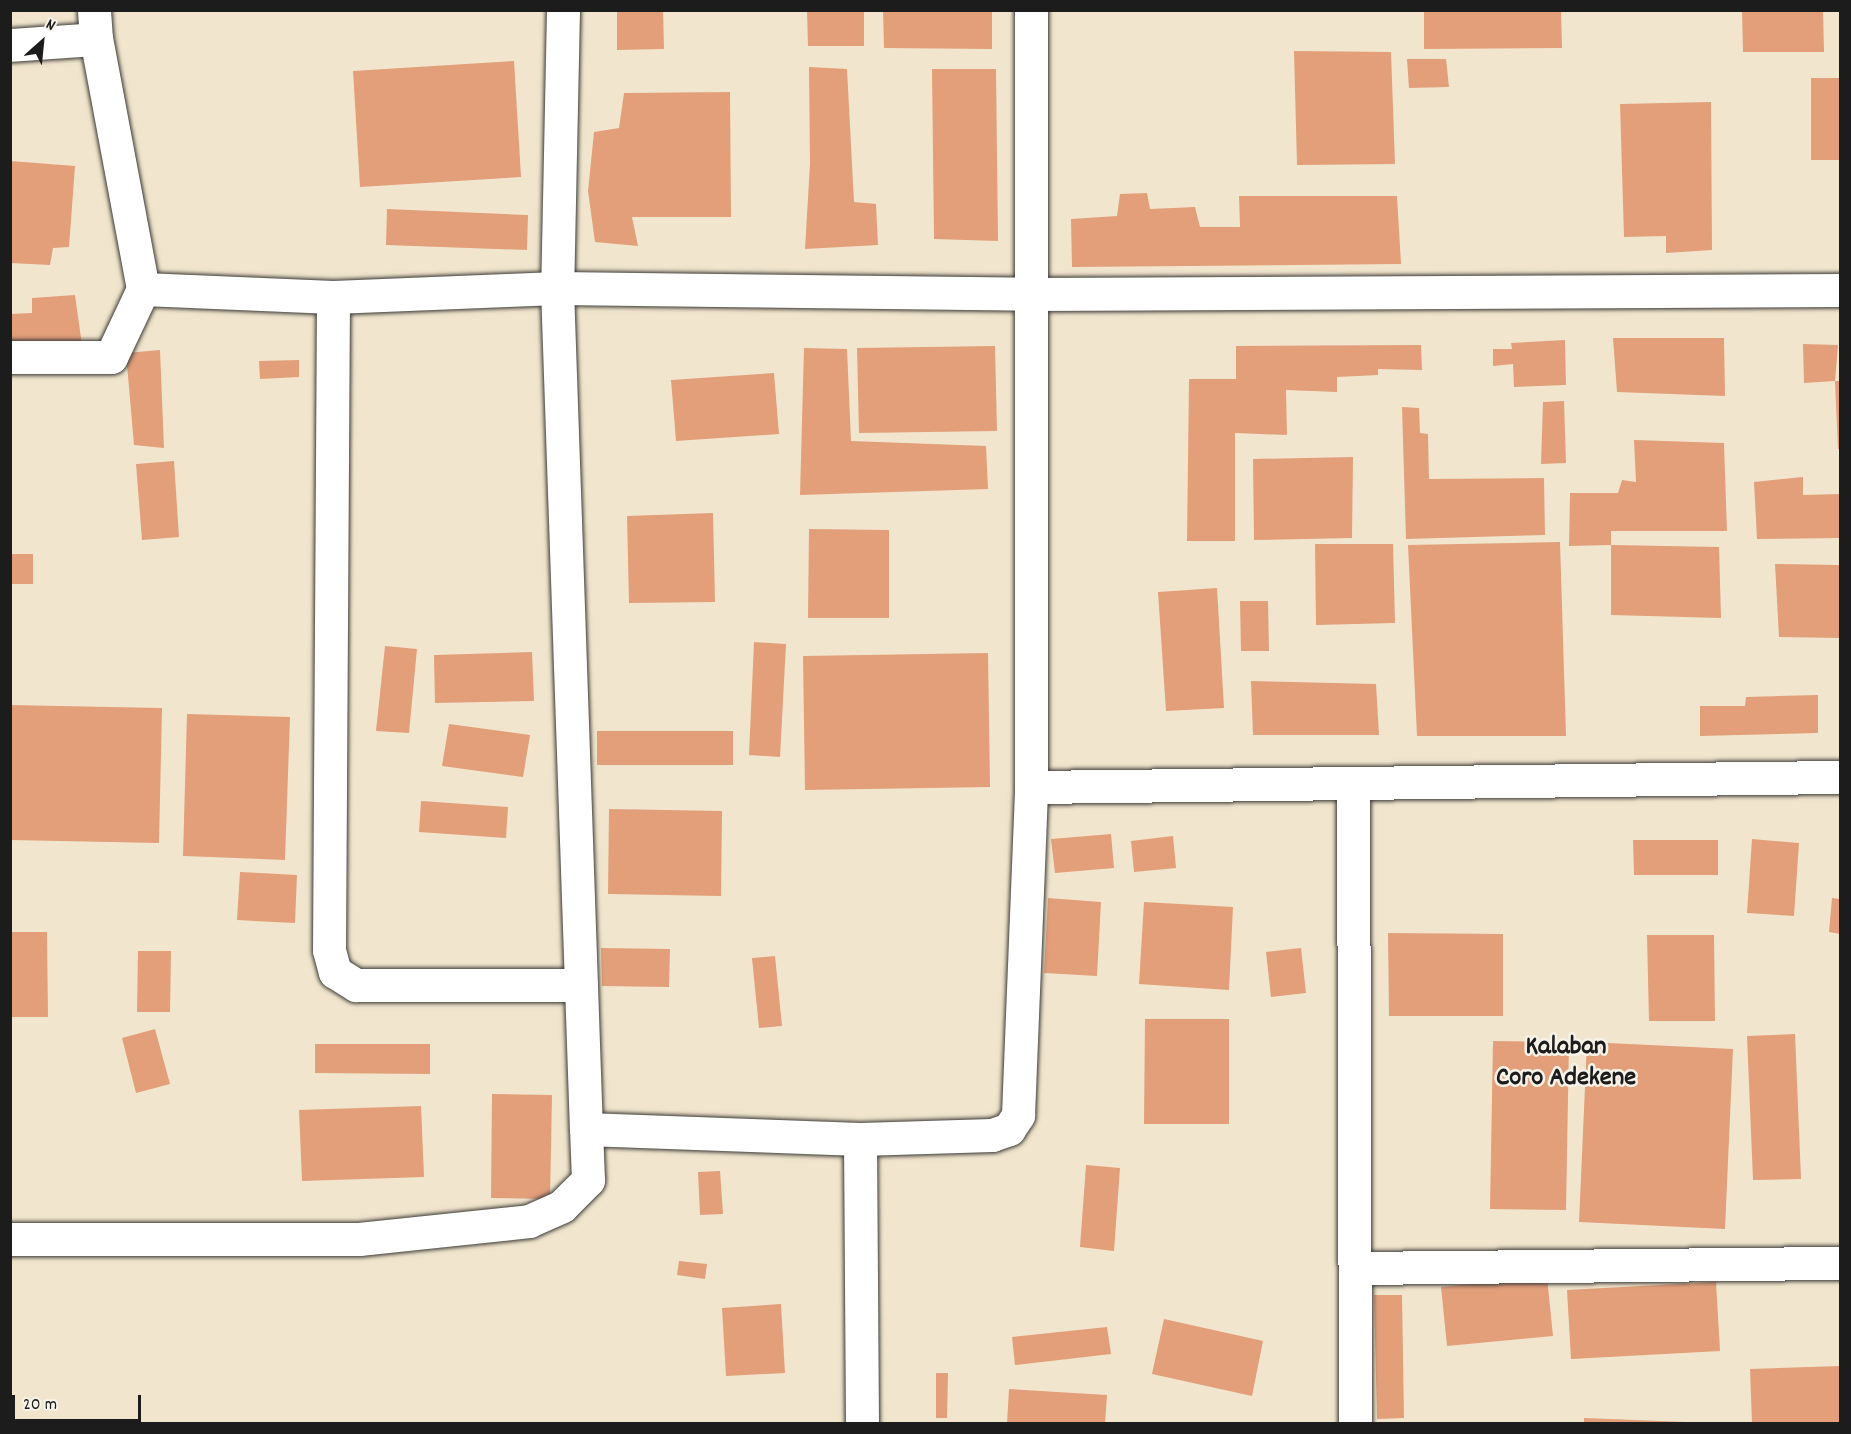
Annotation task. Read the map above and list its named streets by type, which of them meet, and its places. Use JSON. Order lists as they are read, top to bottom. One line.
{"districts":["Kalaban Coro Adekene"],"scale_bar":"20 m","north":"top right"}
